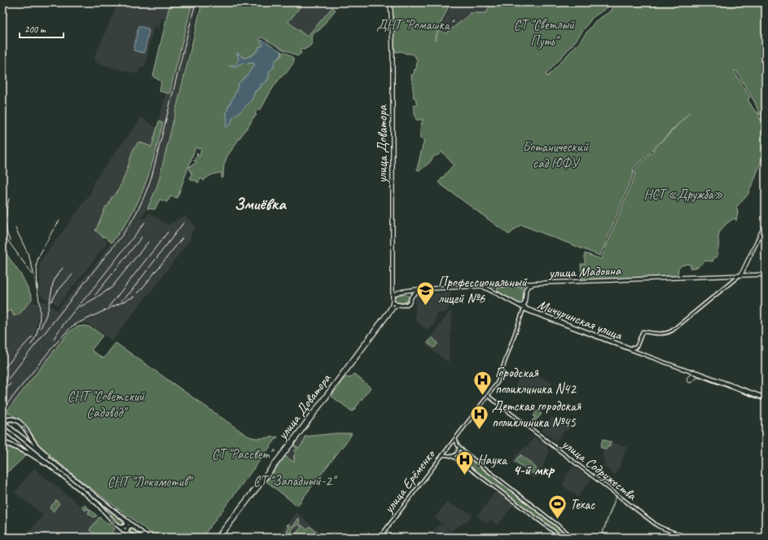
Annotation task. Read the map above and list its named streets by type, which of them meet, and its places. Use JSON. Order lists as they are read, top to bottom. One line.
{"streets":{"main road":["улица Доватора","улица Мадояна","Мичуринская улица","улица Содружества","улица Ерёменко"]},"crossings":[["улица Доватора","улица Мадояна"],["улица Доватора","Мичуринская улица"],["улица Мадояна","Мичуринская улица"],["улица Мадояна","улица Ерёменко"],["Мичуринская улица","улица Ерёменко"],["улица Содружества","улица Ерёменко"]],"districts":["Змиёвка","4-й мкр"],"parks":["ДНТ \"Ромашка\"","СТ \"Светлый Путь\"","Ботанический сад ЮФУ","НСТ «Дружба»","СНТ \"Советский Садовод\"","СТ \"Рассвет\"","СТ \"Западный-2\"","СНТ \"Локомотив\""],"places":{"school or university":["Профессиональный лицей №6"],"hospital":["Городская поликлиника N42","Детская городская поликлиника №45","Наука"],"sports":["Техас"]},"scale_bar":"200 m"}
